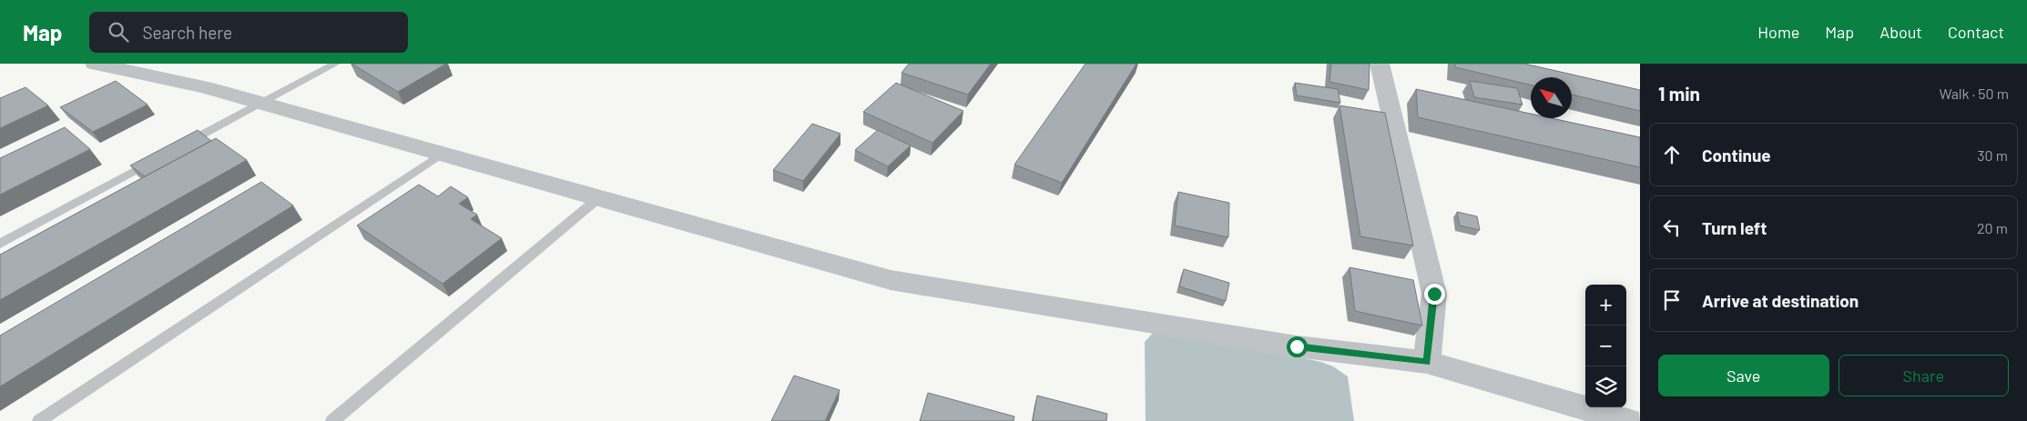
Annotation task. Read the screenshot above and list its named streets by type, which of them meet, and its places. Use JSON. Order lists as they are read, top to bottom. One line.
{"north":"top left","page":{"header":"Map","search":"Search here","nav":["Home","Map","About","Contact"],"heading":["1 min","Walk · 50 m"],"list":[["Continue","30 m"],["Turn left","20 m"],"Arrive at destination"],"map_buttons":["+","−"],"buttons":["Save","Share"]}}
